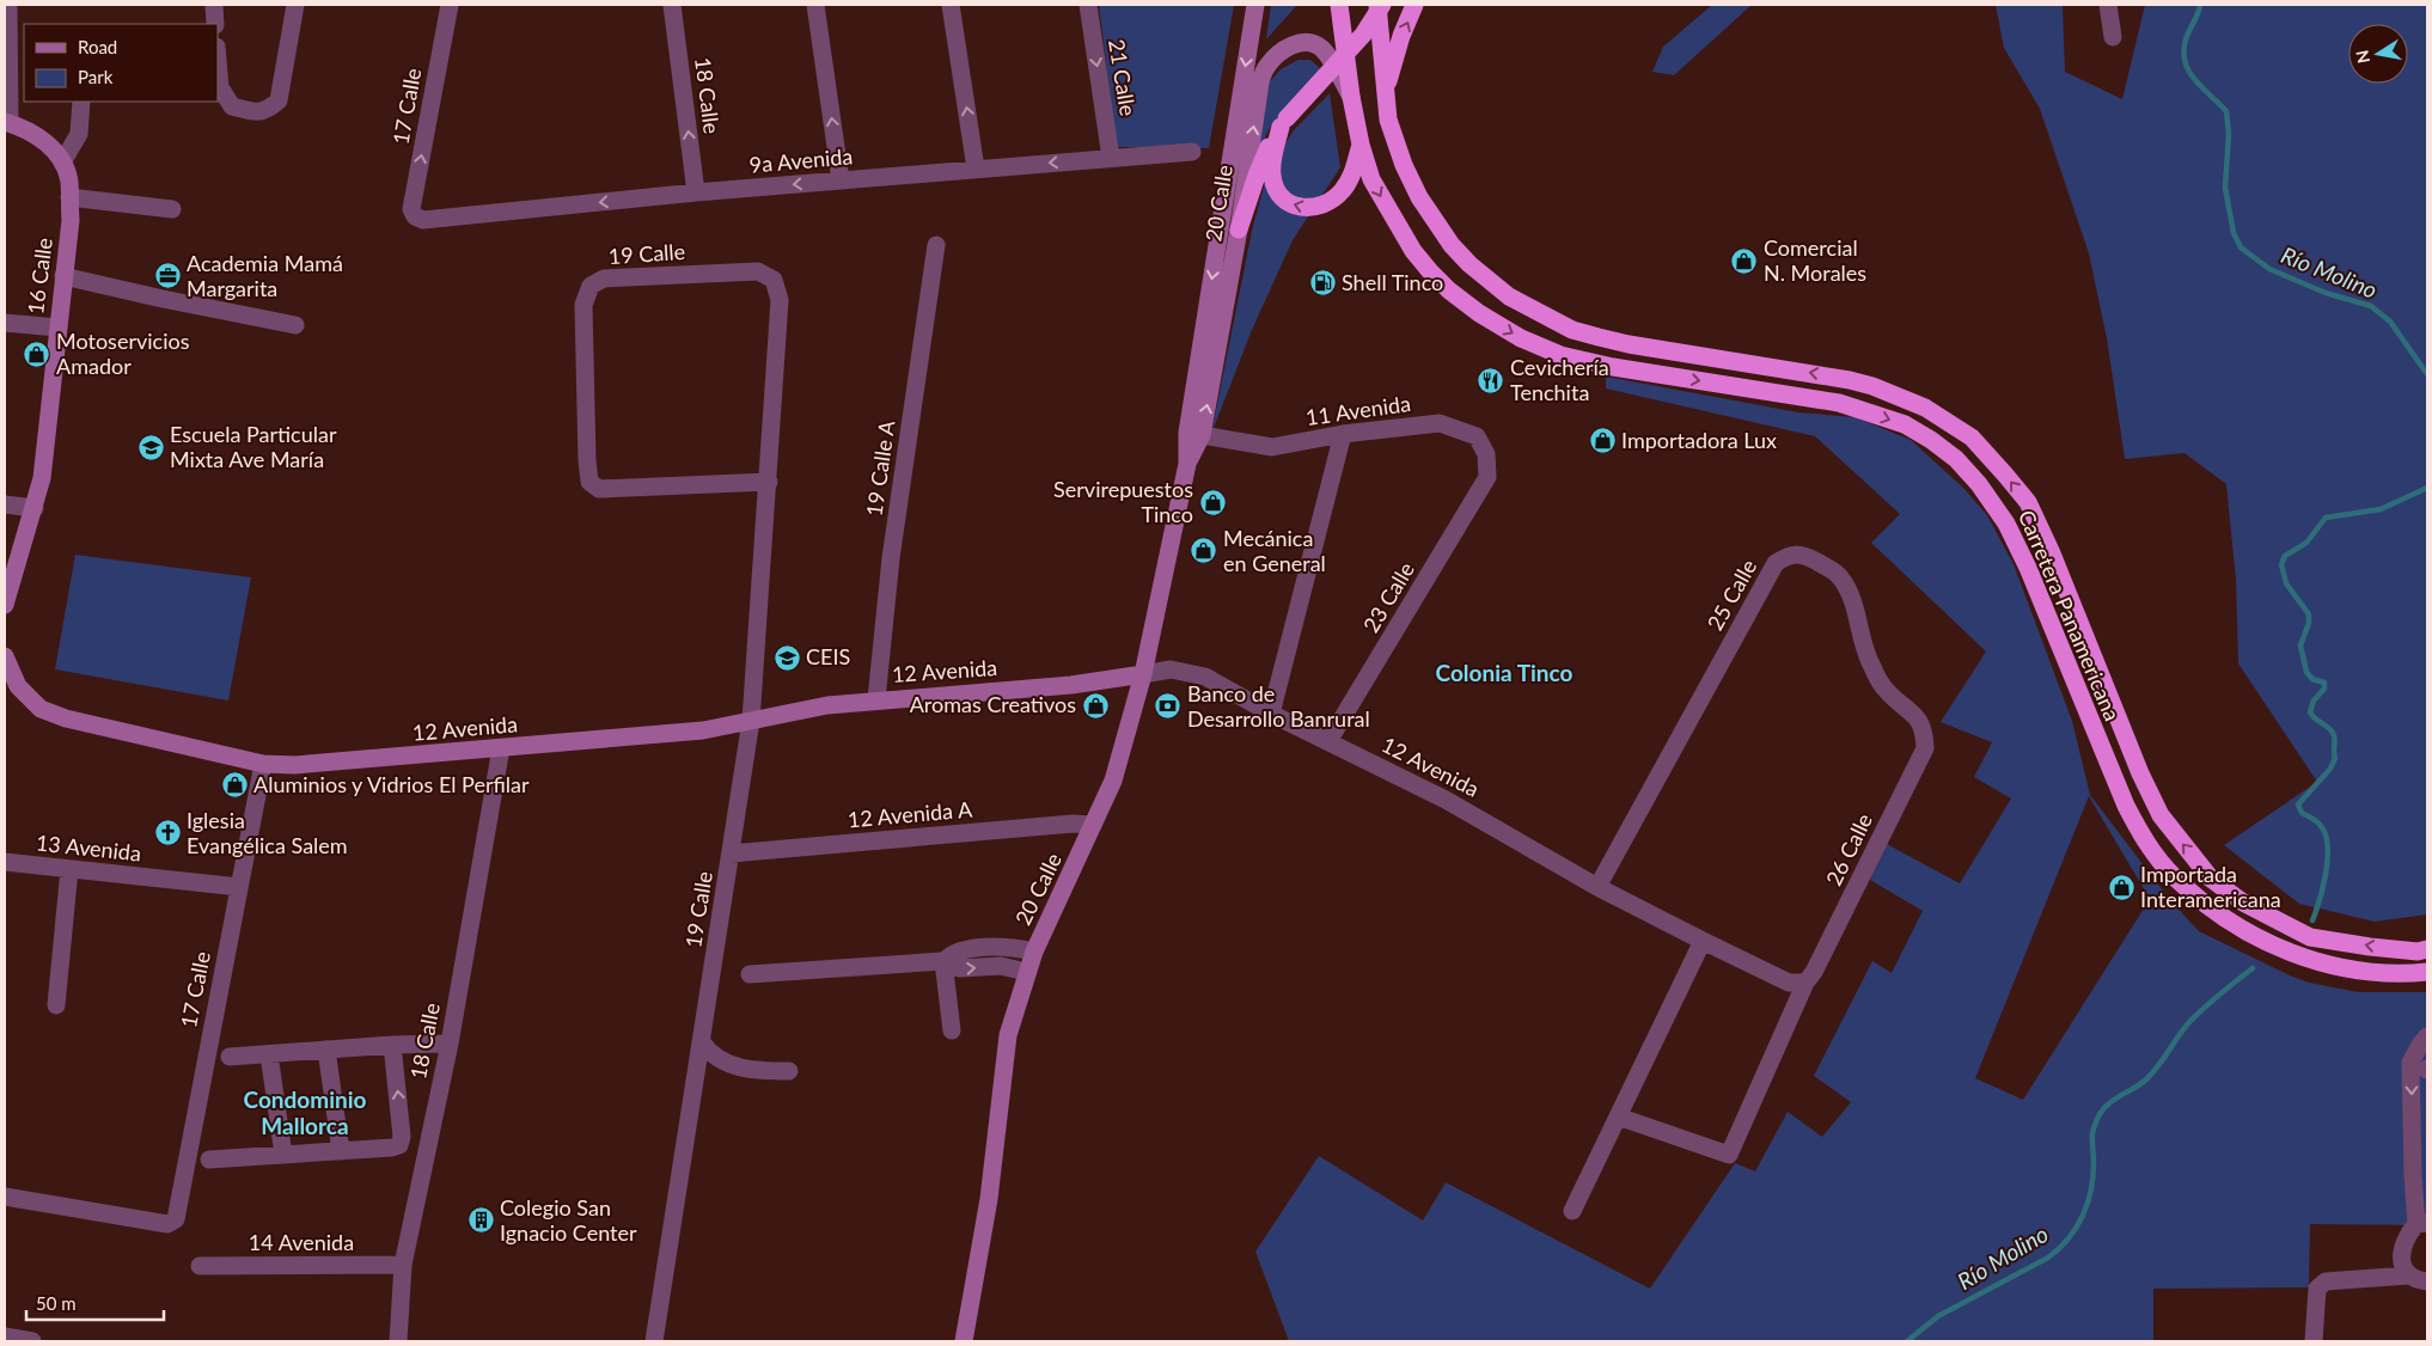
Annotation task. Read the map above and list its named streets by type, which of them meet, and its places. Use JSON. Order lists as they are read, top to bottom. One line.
{"streets":{"highway":["Carretera Panamericana"],"main road":["20 Calle","16 Calle","12 Avenida"],"street":["21 Calle","18 Calle","17 Calle","9a Avenida","19 Calle","11 Avenida","19 Calle A","25 Calle","23 Calle","12 Avenida A","13 Avenida","26 Calle","14 Avenida"]},"crossings":[["21 Calle","9a Avenida"],["18 Calle","9a Avenida"],["18 Calle","12 Avenida"],["18 Calle","14 Avenida"],["17 Calle","9a Avenida"],["17 Calle","12 Avenida"],["17 Calle","13 Avenida"],["20 Calle","11 Avenida"],["20 Calle","Carretera Panamericana"],["20 Calle","12 Avenida"],["20 Calle","12 Avenida A"],["19 Calle","12 Avenida"],["19 Calle","12 Avenida A"],["11 Avenida","23 Calle"],["19 Calle A","12 Avenida"],["25 Calle","12 Avenida"],["25 Calle","26 Calle"],["23 Calle","12 Avenida"],["12 Avenida","26 Calle"]],"one_way":["9a Avenida"],"districts":["Colonia Tinco","Condominio Mallorca"],"water":["Río Molino"],"places":{"shop":["Comercial N. Morales","Motoservicios Amador","Importadora Lux","Servirepuestos Tinco","Mecánica en General","Aromas Creativos","Aluminios y Vidrios El Perfilar","Importada Interamericana"],"office":["Academia Mamá Margarita"],"fuel station":["Shell Tinco"],"restaurant":["Cevichería Tenchita"],"school or university":["Escuela Particular Mixta Ave María","CEIS"],"bank":["Banco de Desarrollo Banrural"],"church":["Iglesia Evangélica Salem"],"building":["Colegio San Ignacio Center"]},"legend":["Road","Park"],"scale_bar":"50 m","north":"left"}
